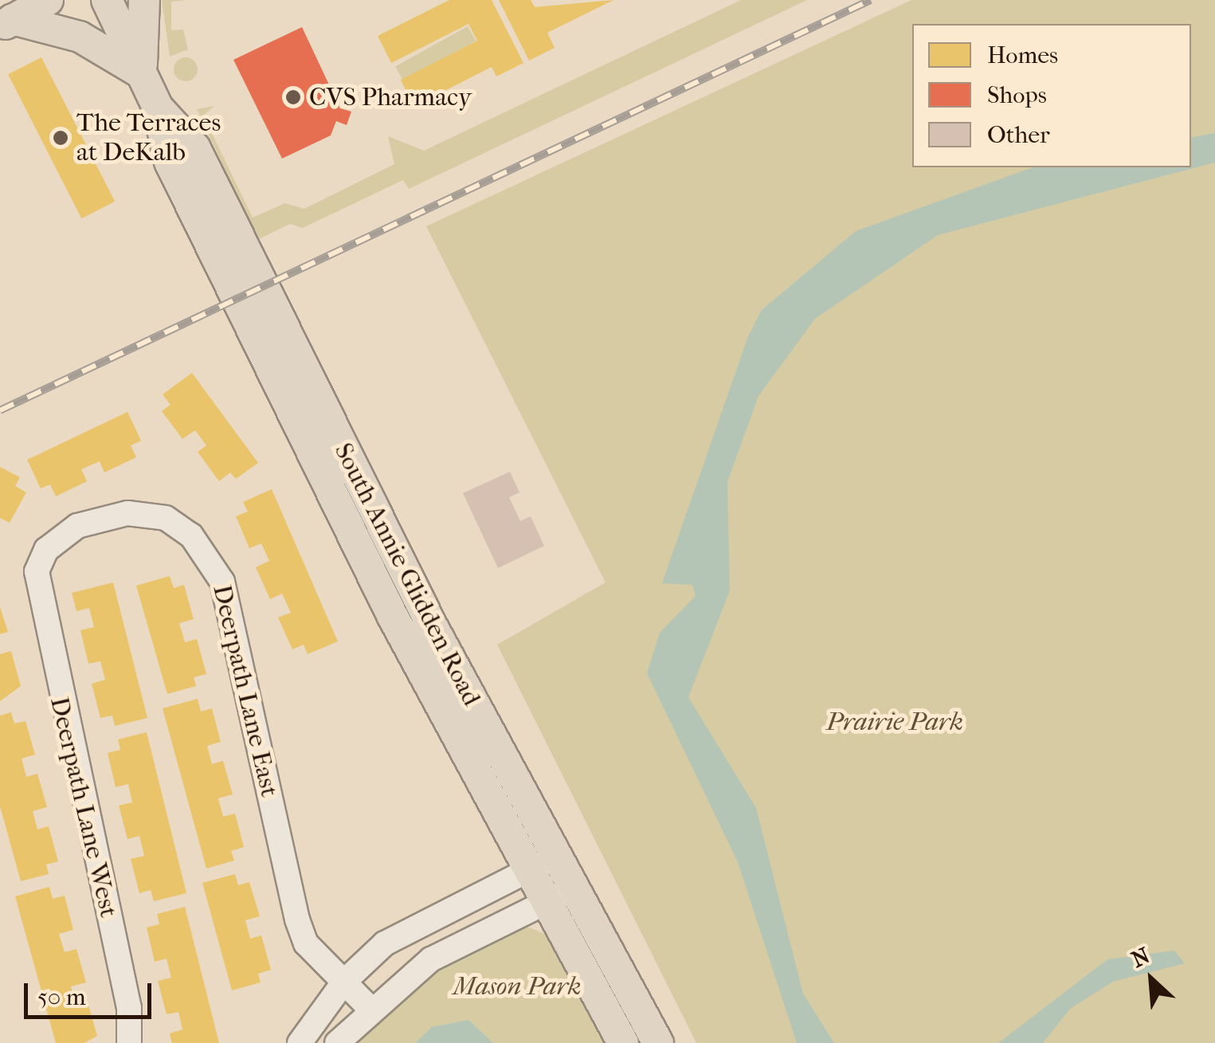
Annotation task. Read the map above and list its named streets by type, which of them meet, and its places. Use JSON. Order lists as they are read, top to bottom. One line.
{"streets":{"main road":["South Annie Glidden Road"],"street":["Deerpath Lane East","Deerpath Lane West"]},"crossings":[["Deerpath Lane East","Deerpath Lane West"]],"parks":["Prairie Park","Mason Park"],"places":["CVS Pharmacy","The Terraces at DeKalb"],"legend":["Homes","Shops","Other"],"scale_bar":"50 m","north":"top left"}
